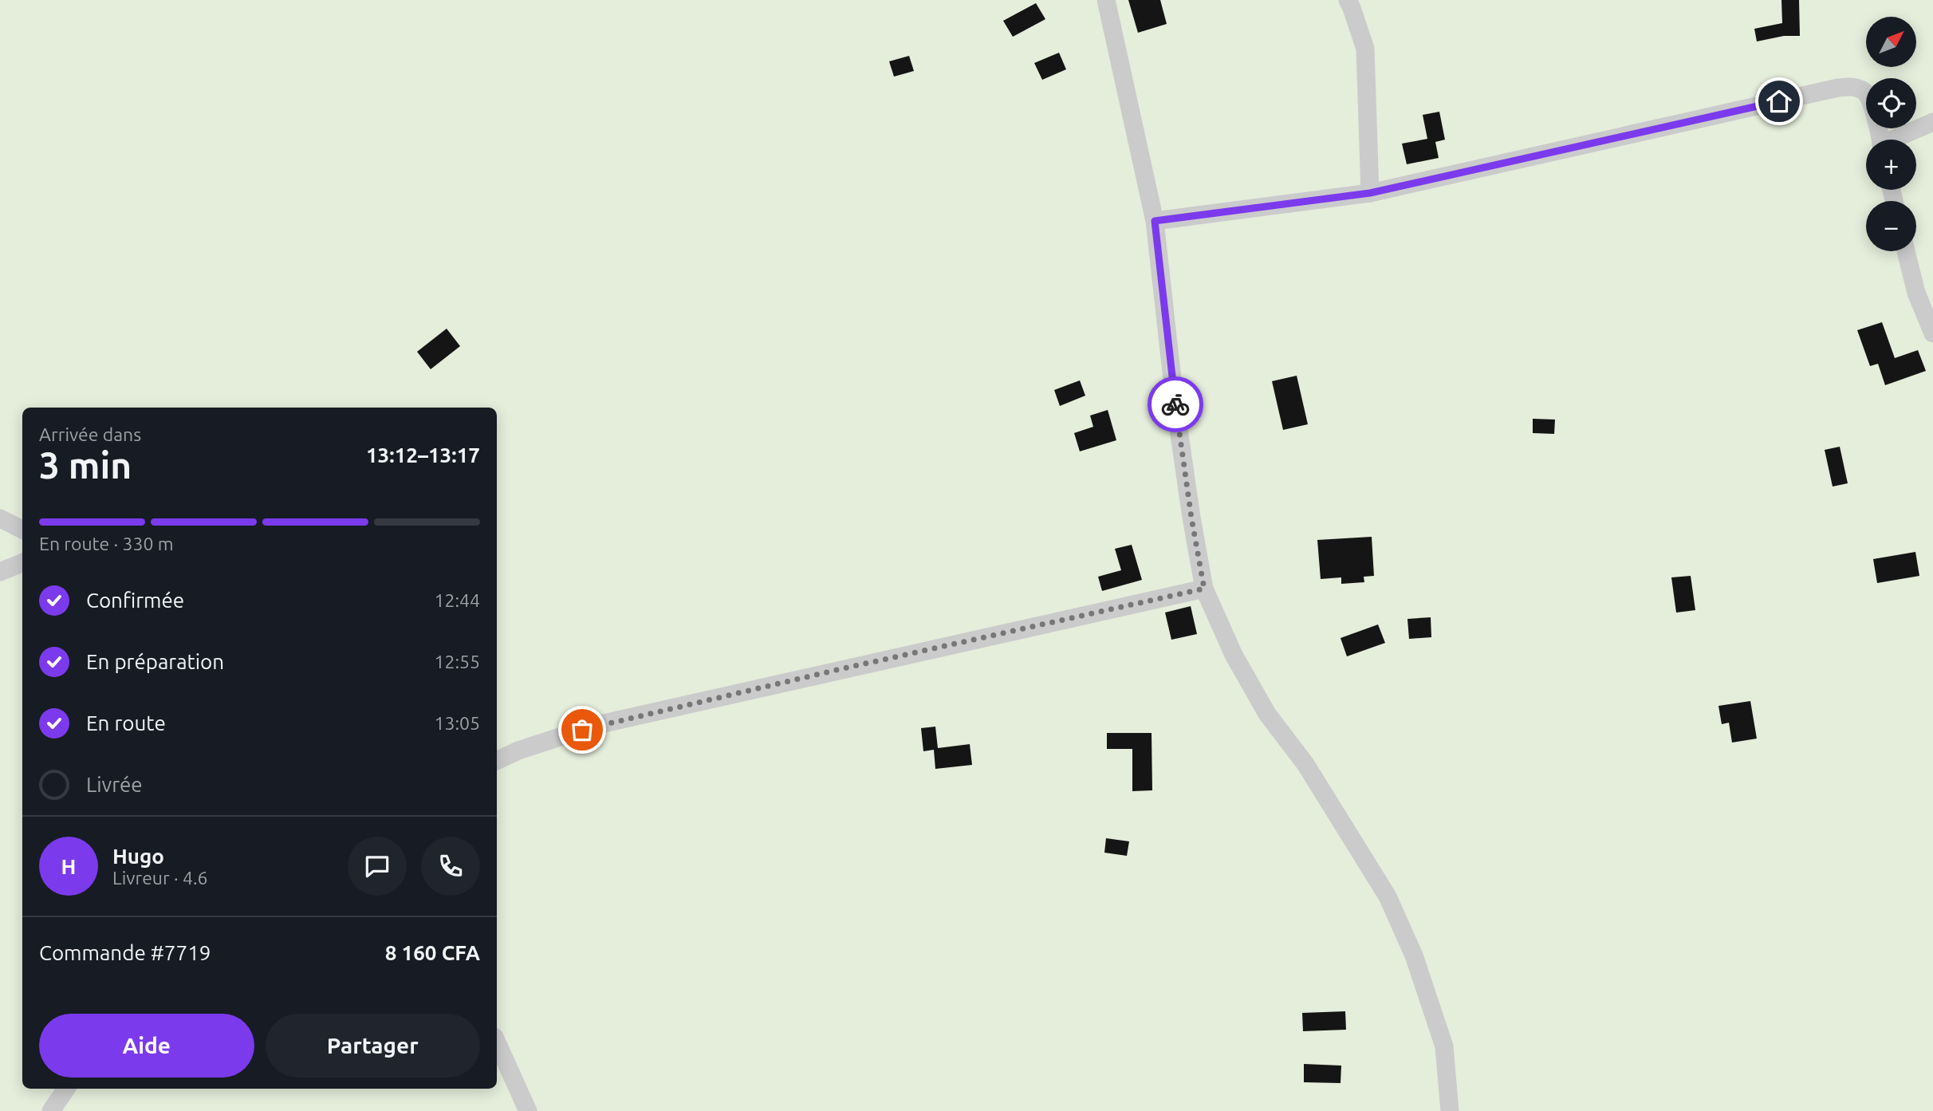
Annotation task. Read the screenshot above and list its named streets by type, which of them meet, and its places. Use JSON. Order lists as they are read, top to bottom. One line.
{"north":"top right","page":{"map_buttons":["+","−"],"heading":["3 min","Arrivée dans","13:12–13:17"],"panel":["Hugo","Livreur · 4.6","Commande #7719","8 160 CFA"],"bar":"En route · 330 m","list":[["Confirmée","12:44"],["En préparation","12:55"],["En route","13:05"],"Livrée"],"round":"H","buttons":["Aide","Partager"]}}
